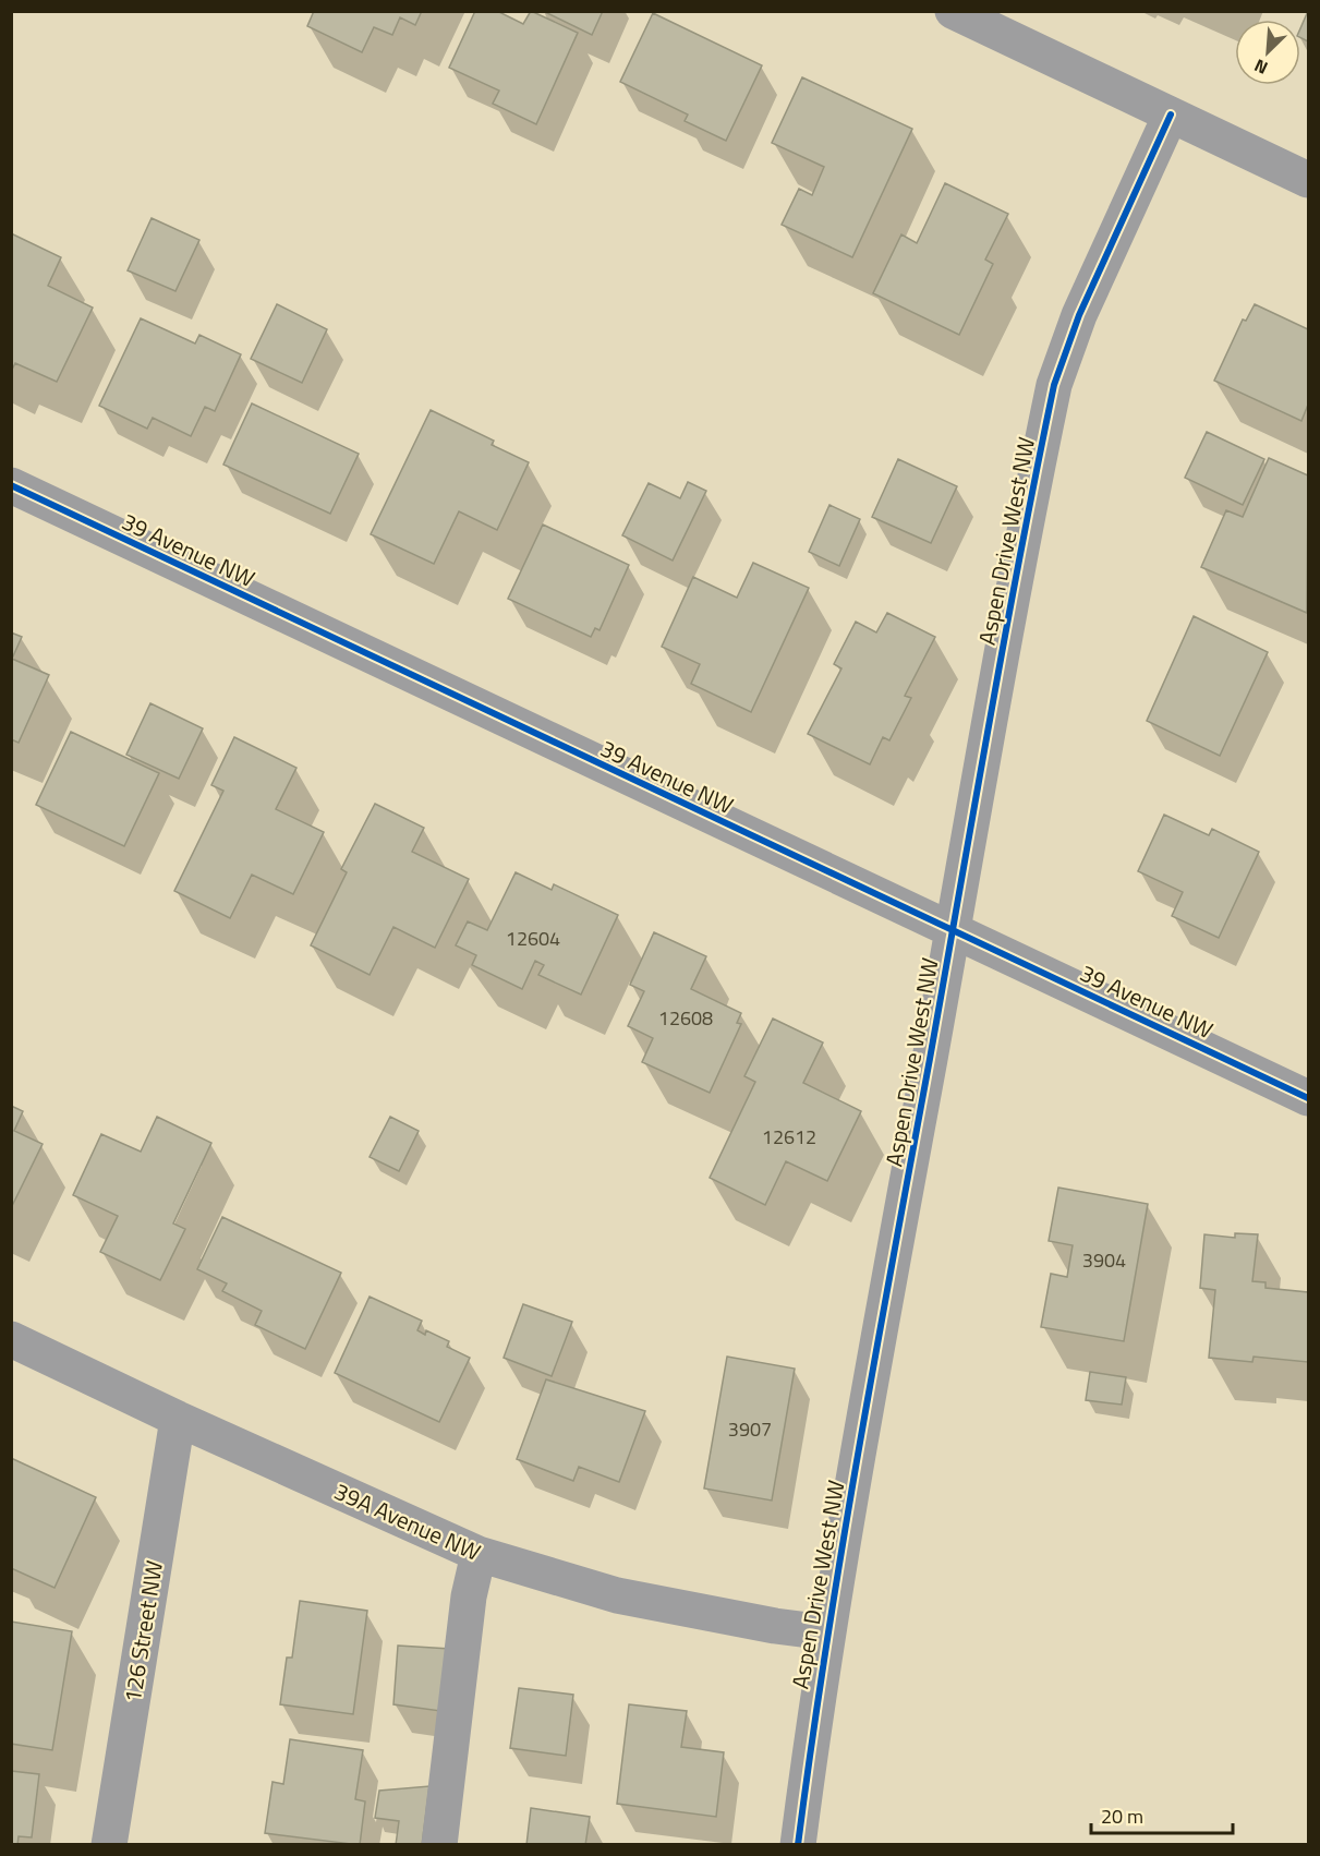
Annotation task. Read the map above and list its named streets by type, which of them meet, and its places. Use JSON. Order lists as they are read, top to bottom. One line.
{"streets":{"street":["Aspen Drive West NW","39 Avenue NW","39A Avenue NW","126 Street NW"]},"crossings":[["Aspen Drive West NW","39 Avenue NW"],["Aspen Drive West NW","39A Avenue NW"],["39A Avenue NW","126 Street NW"]],"house_numbers":["12604","12608","12612","3904","3907"],"scale_bar":"20 m","north":"bottom left"}
